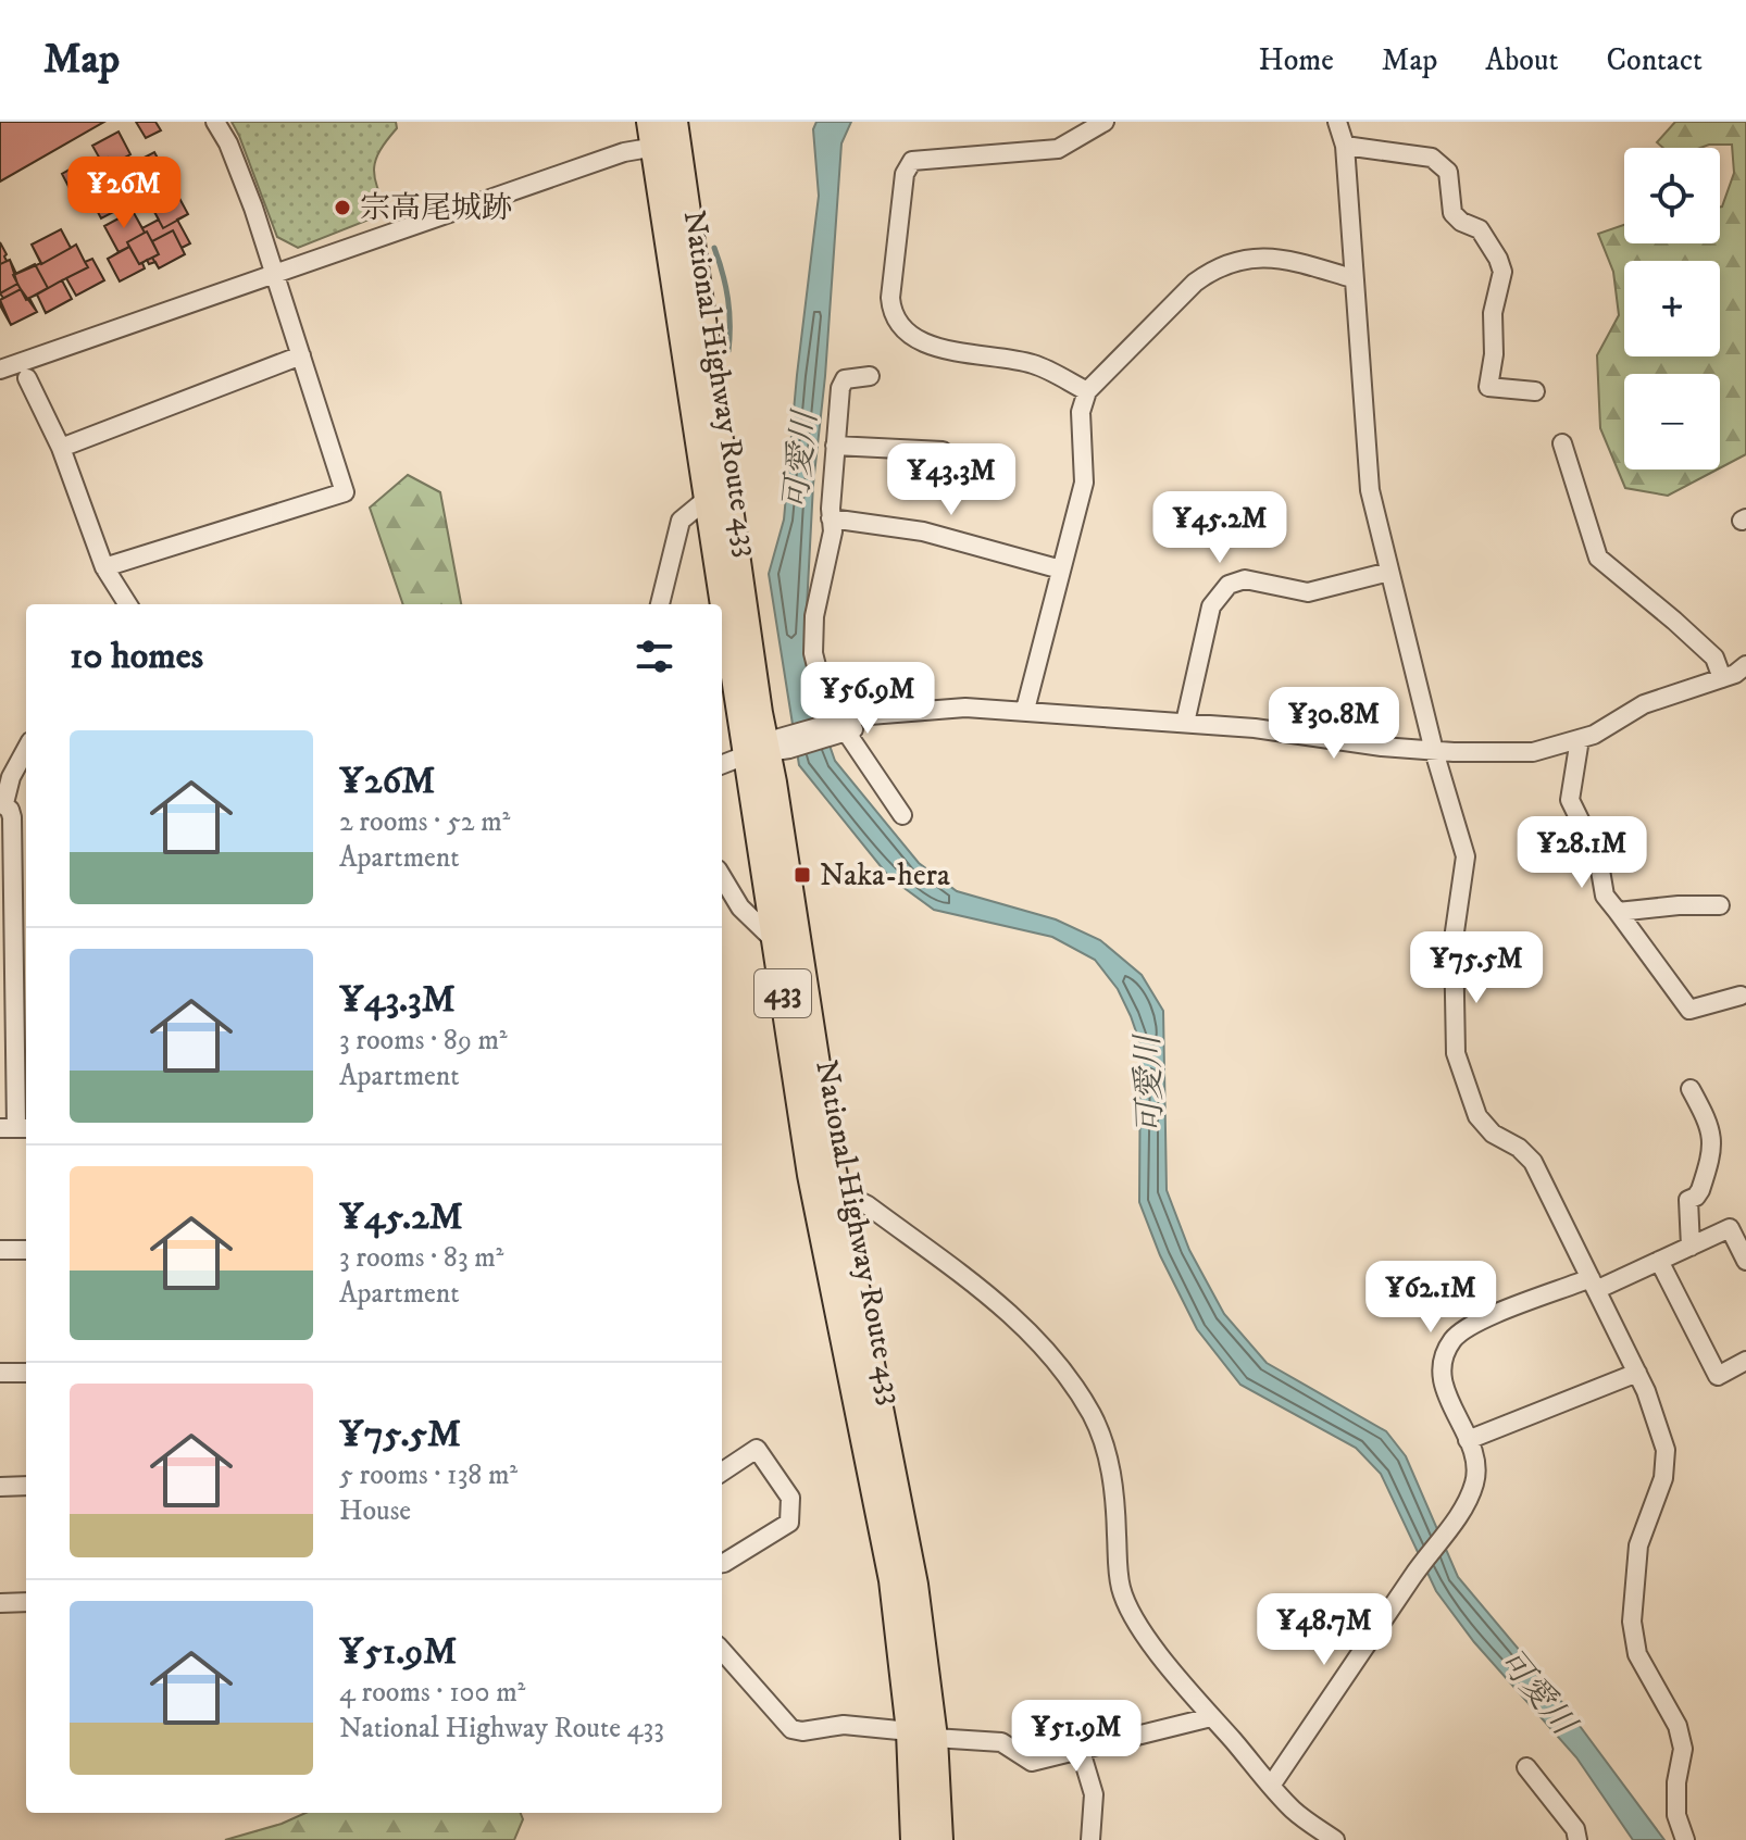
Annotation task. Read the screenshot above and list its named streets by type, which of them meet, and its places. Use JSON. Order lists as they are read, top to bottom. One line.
{"streets":{"highway":["National Highway Route 433","433"]},"water":["可愛川"],"places":{"other":["宗高尾城跡"],"transit":["Naka-hera"]},"page":{"header":"Map","nav":["Home","Map","About","Contact"],"map_buttons":["+","−"],"price":["¥26M","¥43.3M","¥45.2M","¥56.9M","¥30.8M","¥28.1M","¥75.5M","¥62.1M","¥48.7M","¥51.9M"],"heading":"10 homes","list":[{"name":"¥26M","note":"2 rooms · 52 m² · Apartment"},{"name":"¥43.3M","note":"3 rooms · 89 m² · Apartment"},{"name":"¥45.2M","note":"3 rooms · 83 m² · Apartment"},{"name":"¥75.5M","note":"5 rooms · 138 m² · House"},{"name":"¥51.9M","note":"4 rooms · 100 m² · National Highway Route 433"}]}}
